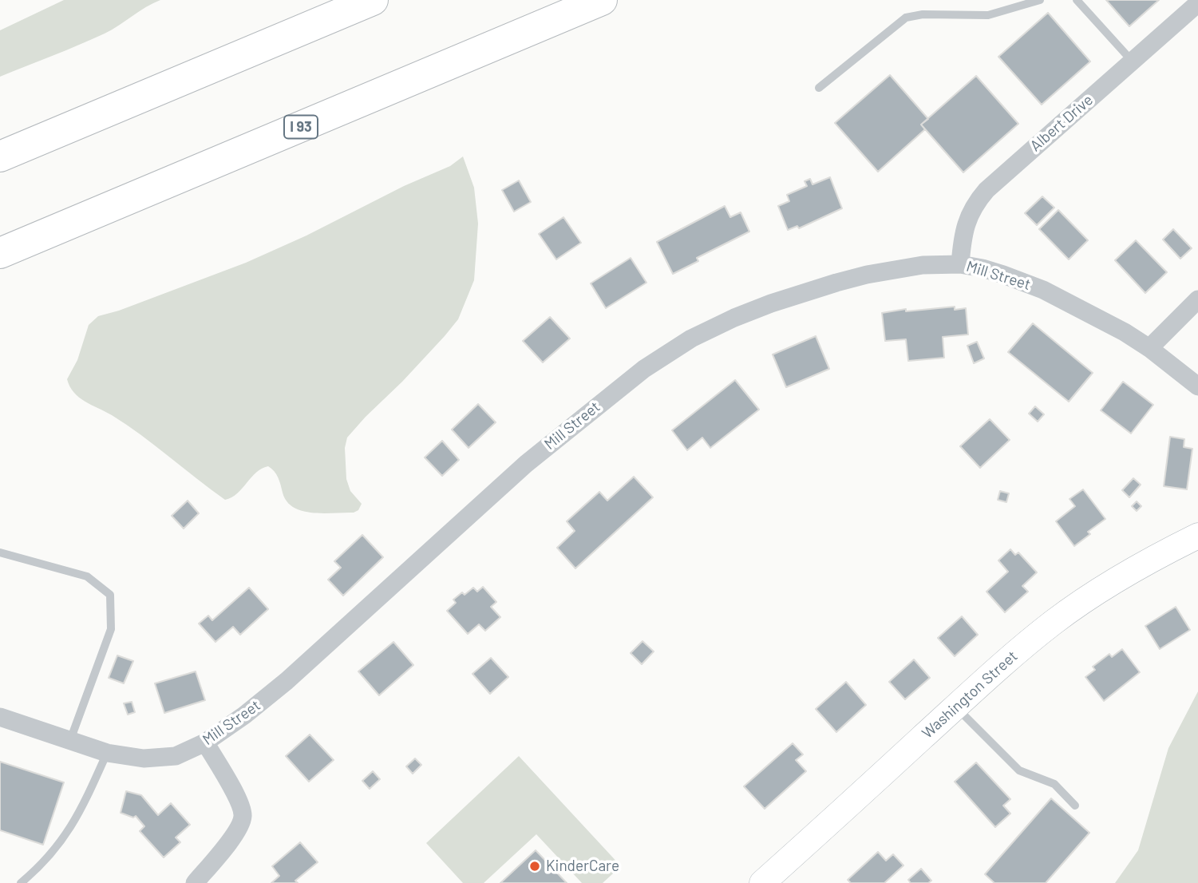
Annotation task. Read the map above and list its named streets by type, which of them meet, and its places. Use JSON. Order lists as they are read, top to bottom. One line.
{"streets":{"highway":["I 93"],"main road":["Washington Street"],"street":["Albert Drive","Mill Street"]},"crossings":[["Albert Drive","Mill Street"]],"places":["KinderCare"]}
